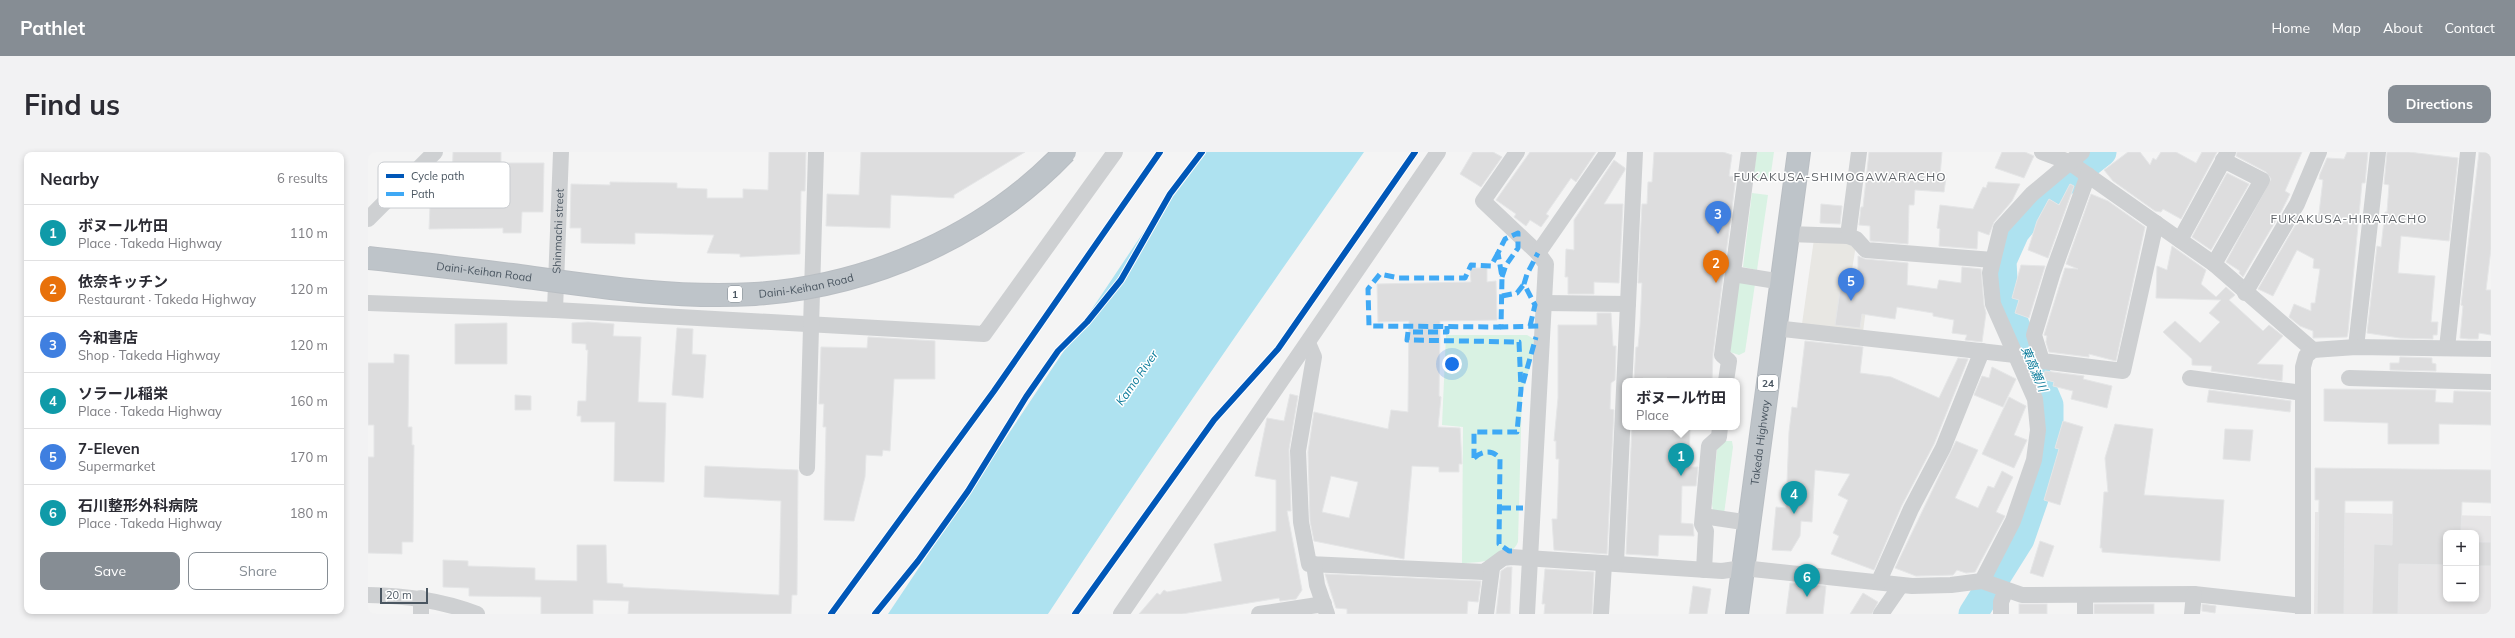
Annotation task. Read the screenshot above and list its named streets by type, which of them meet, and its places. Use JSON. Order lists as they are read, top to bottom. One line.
{"streets":{"highway":["Daini-Keihan Road","1","24","Takeda Highway"],"street":["Shinmachi street"]},"districts":["FUKAKUSA-SHIMOGAWARACHO","FUKAKUSA-HIRATACHO"],"water":["東高瀬川","Kamo River"],"legend":["Cycle path","Path"],"scale_bar":"20 m","page":{"header":"Pathlet","nav":["Home","Map","About","Contact"],"buttons":["Directions",["Save","Share"]],"title":"Find us","heading":["Nearby","6 results"],"pins":["3","2","5","1","4","6"],"list":[{"mark":"1","name":"ボヌール竹田","note":"Place · Takeda Highway","value":"110 m"},{"mark":"2","name":"依奈キッチン","note":"Restaurant · Takeda Highway","value":"120 m"},{"mark":"3","name":"今和書店","note":"Shop · Takeda Highway","value":"120 m"},{"mark":"4","name":"ソラール稲栄","note":"Place · Takeda Highway","value":"160 m"},{"mark":"5","name":"7-Eleven","note":"Supermarket","value":"170 m"},{"mark":"6","name":"石川整形外科病院","note":"Place · Takeda Highway","value":"180 m"}],"popup":["ボヌール竹田","Place"],"map_buttons":["+","−"],"scale":"20 m"}}
